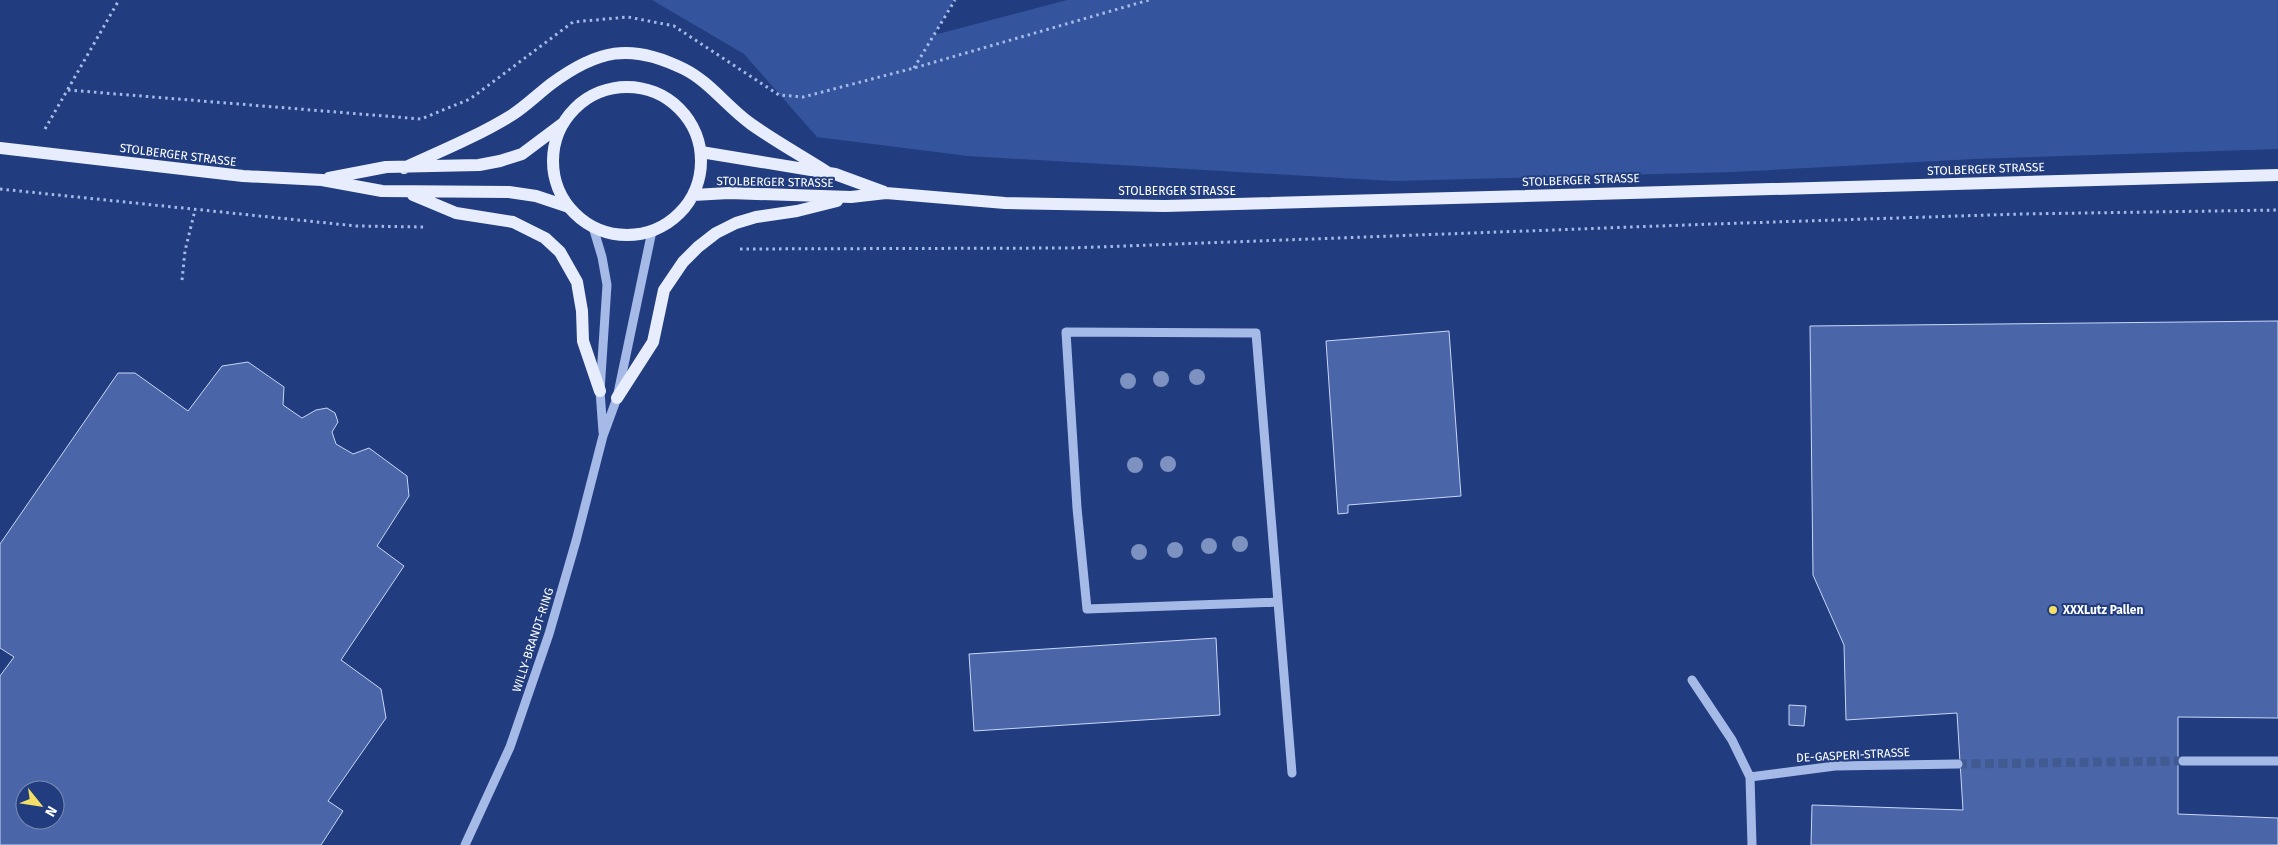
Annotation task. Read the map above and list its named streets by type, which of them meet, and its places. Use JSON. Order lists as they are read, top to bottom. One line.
{"streets":{"main road":["STOLBERGER STRASSE"],"street":["WILLY-BRANDT-RING","DE-GASPERI-STRASSE"]},"crossings":[["STOLBERGER STRASSE","WILLY-BRANDT-RING"]],"places":["XXXLutz Pallen"],"north":"bottom right"}
